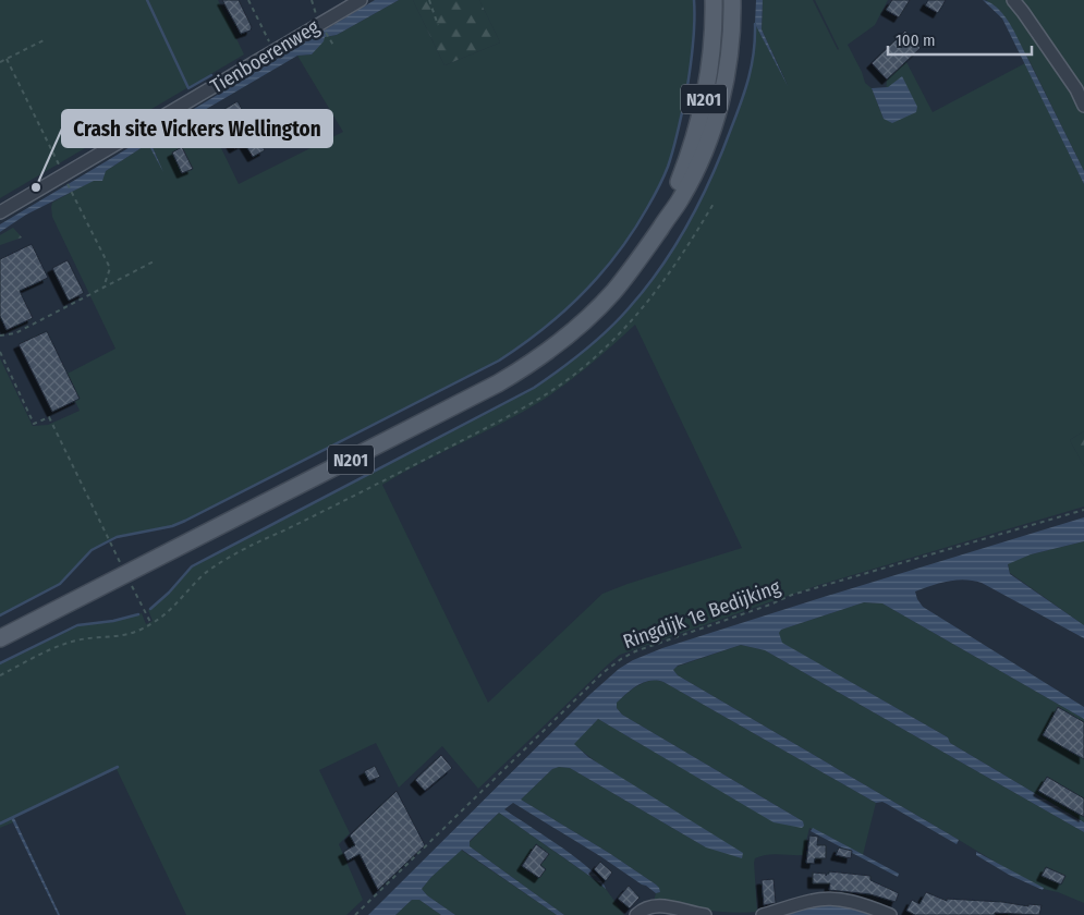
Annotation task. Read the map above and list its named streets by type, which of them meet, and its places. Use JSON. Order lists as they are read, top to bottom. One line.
{"streets":{"main road":["N201"],"street":["Tienboerenweg"],"path":["Ringdijk 1e Bedijking"]},"places":["Crash site Vickers Wellington"],"scale_bar":"100 m"}
